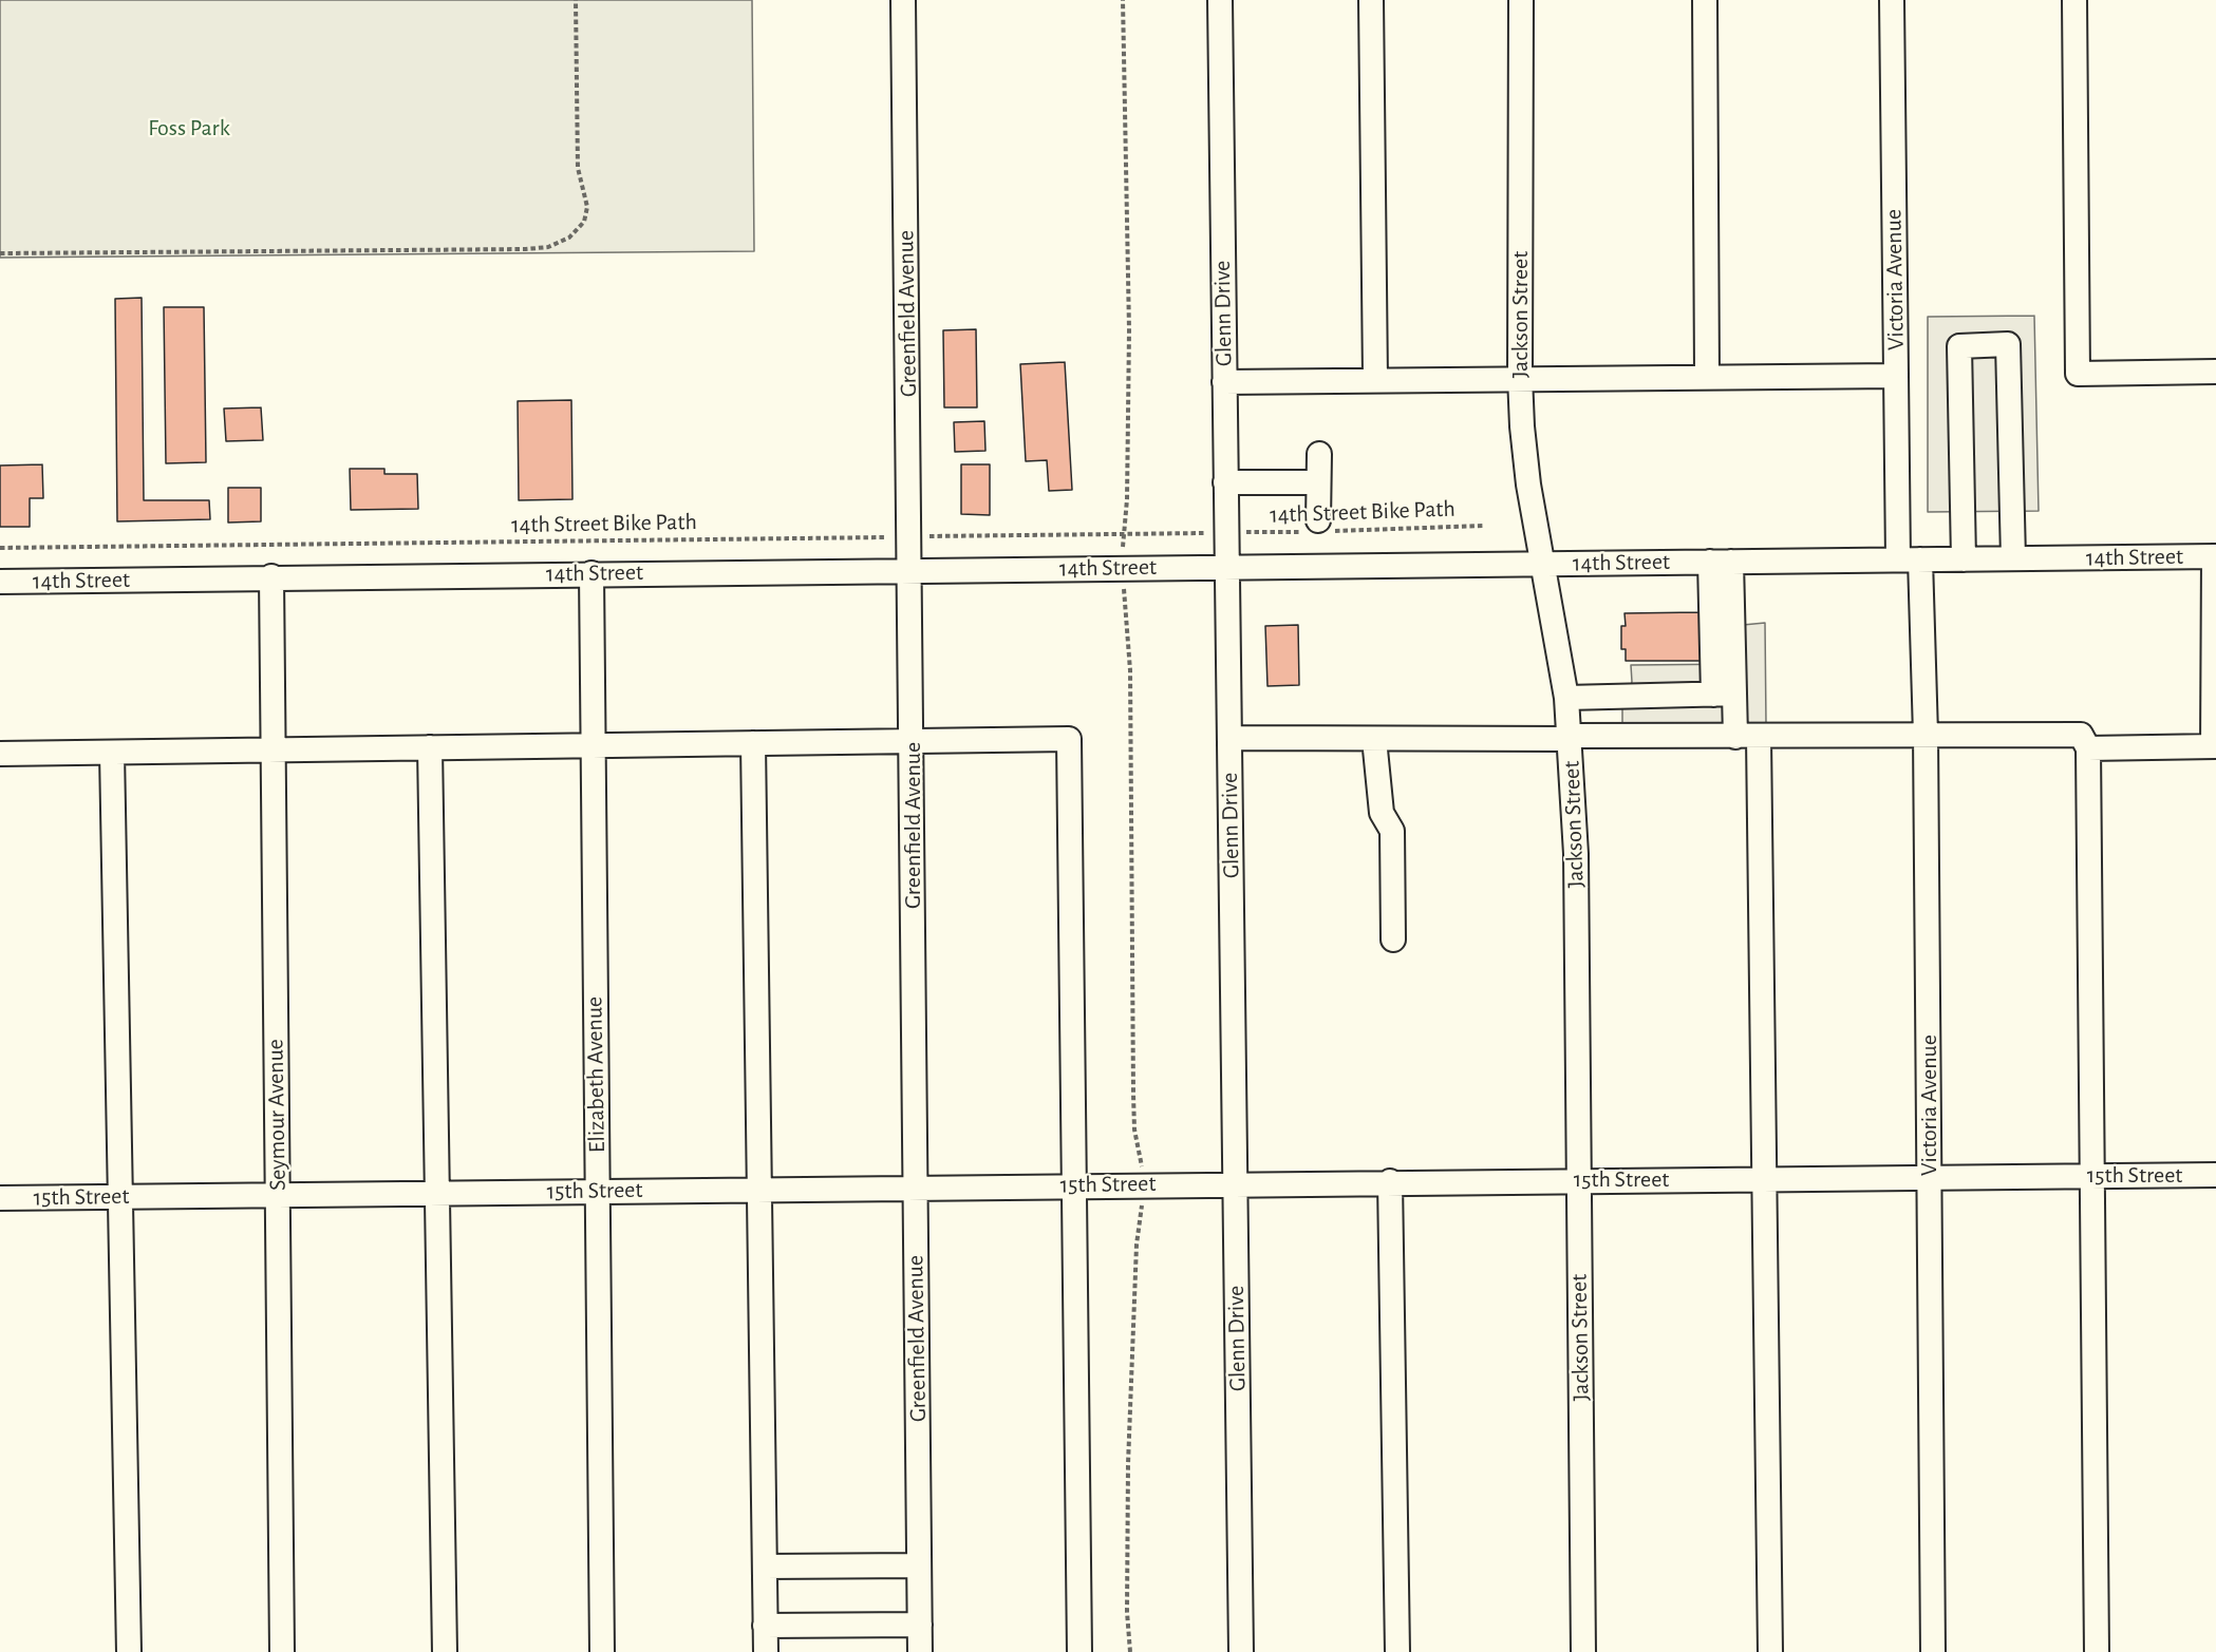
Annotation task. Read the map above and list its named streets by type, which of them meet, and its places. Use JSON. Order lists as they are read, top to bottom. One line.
{"streets":{"street":["Victoria Avenue","Greenfield Avenue","Glenn Drive","Jackson Street","14th Street","Elizabeth Avenue","Seymour Avenue","15th Street"],"path":["14th Street Bike Path"]},"crossings":[["Victoria Avenue","14th Street"],["Victoria Avenue","15th Street"],["Greenfield Avenue","14th Street Bike Path"],["Greenfield Avenue","14th Street"],["Greenfield Avenue","15th Street"],["Glenn Drive","14th Street"],["Glenn Drive","15th Street"],["Jackson Street","14th Street"],["Jackson Street","15th Street"],["14th Street","Elizabeth Avenue"],["14th Street","Seymour Avenue"],["Elizabeth Avenue","15th Street"],["Seymour Avenue","15th Street"]],"parks":["Foss Park"]}
